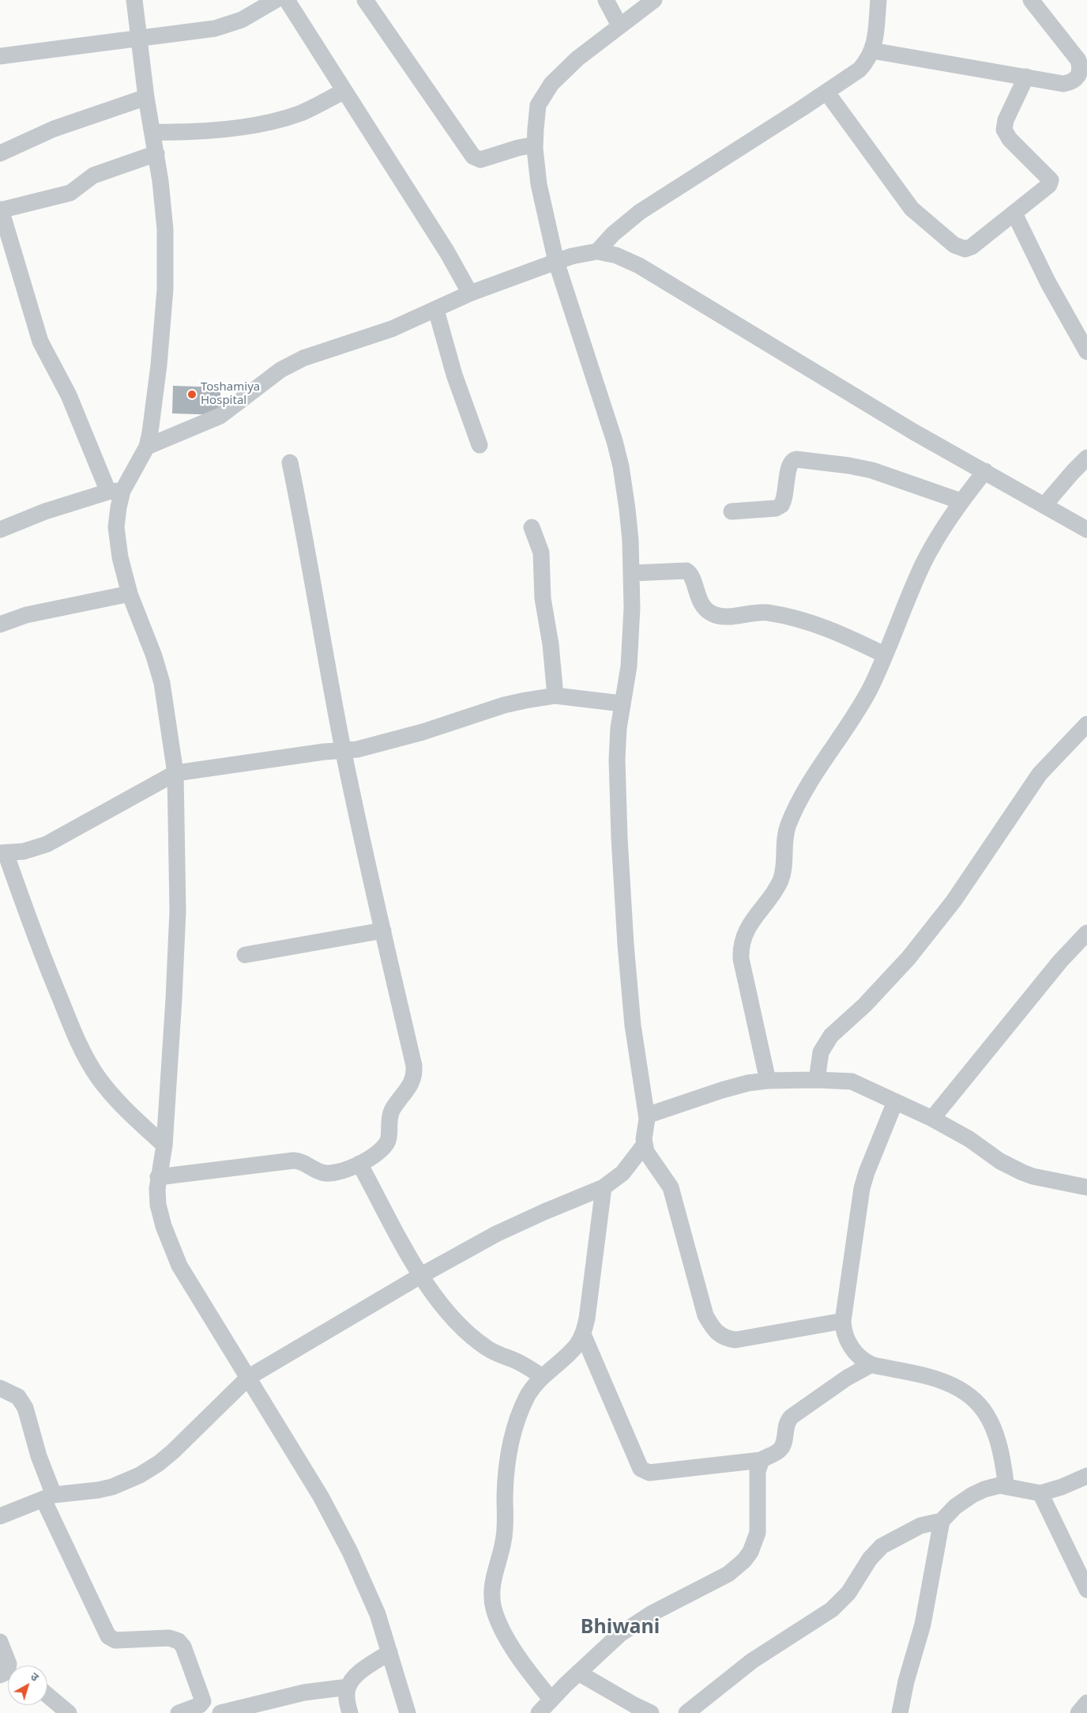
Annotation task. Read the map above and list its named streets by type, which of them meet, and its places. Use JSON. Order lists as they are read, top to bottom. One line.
{"districts":["Bhiwani"],"places":["Toshamiya Hospital"],"north":"top right"}
